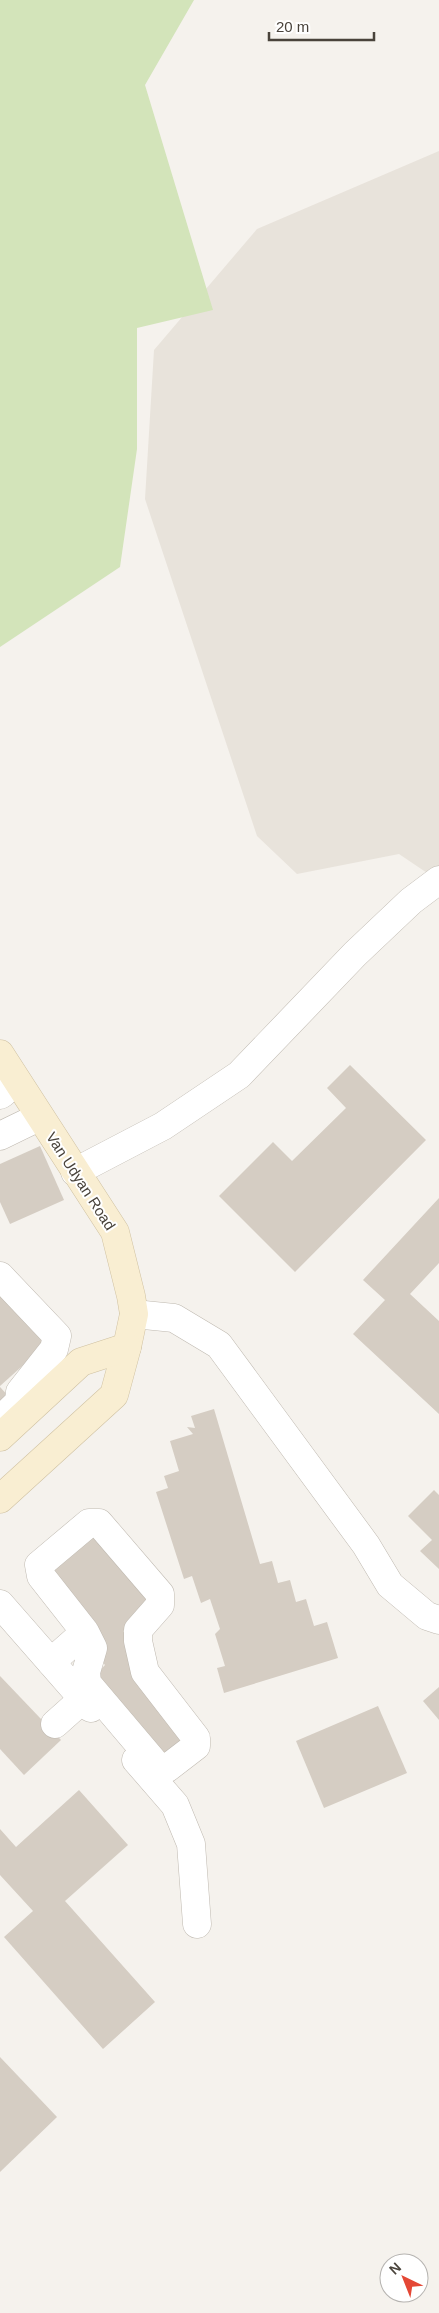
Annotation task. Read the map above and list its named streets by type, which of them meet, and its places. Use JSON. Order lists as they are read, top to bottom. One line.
{"streets":{"street":["Van Udyan Road"]},"scale_bar":"20 m","north":"top left"}
